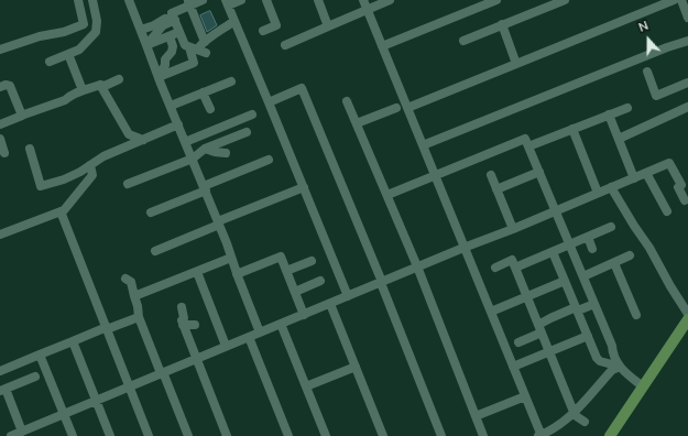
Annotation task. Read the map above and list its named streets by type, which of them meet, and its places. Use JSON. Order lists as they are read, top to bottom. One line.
{"north":"top"}
